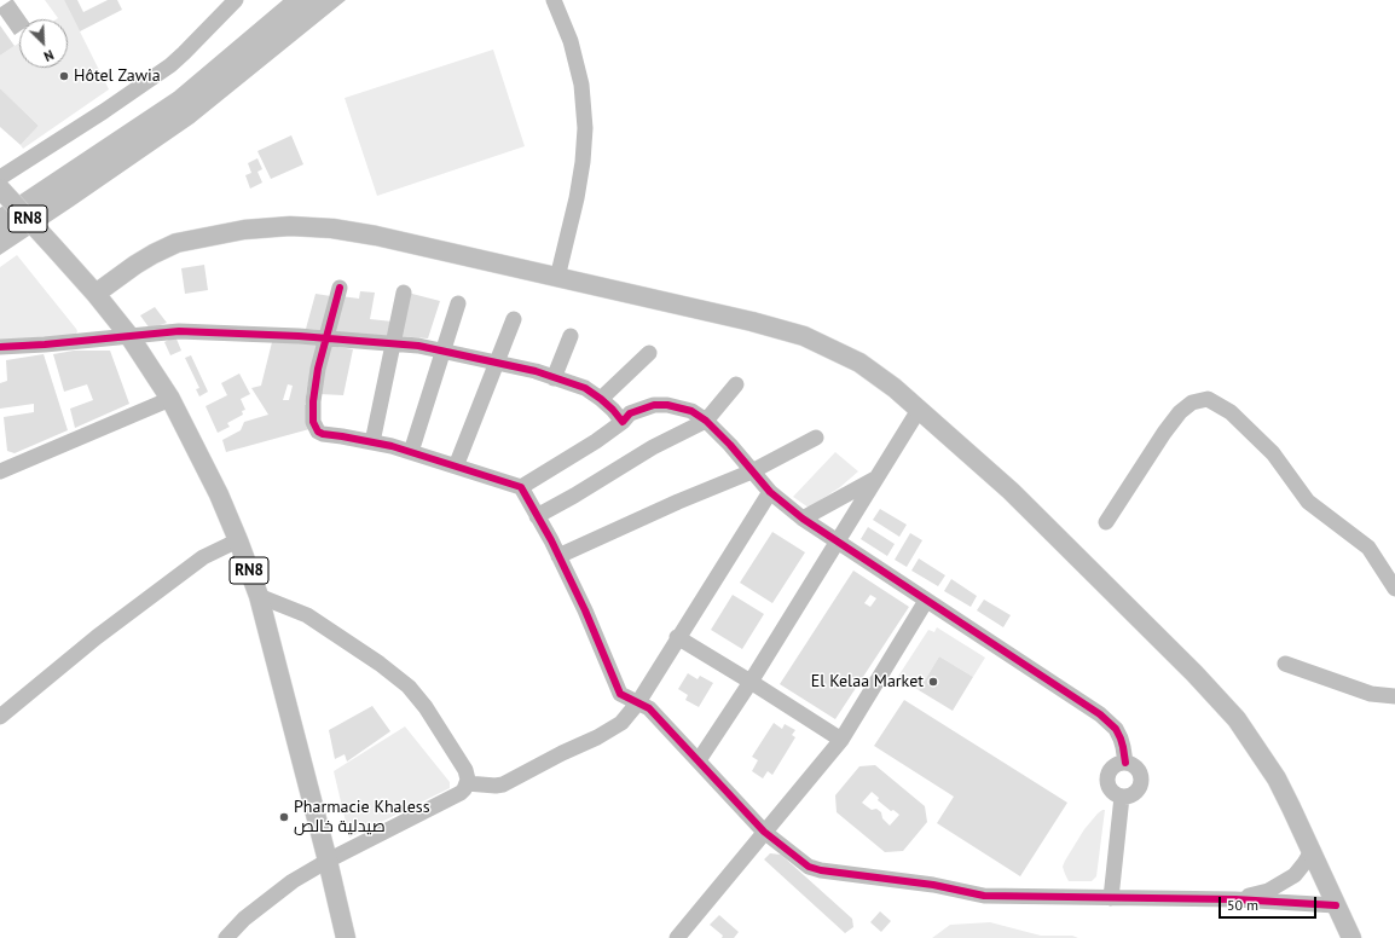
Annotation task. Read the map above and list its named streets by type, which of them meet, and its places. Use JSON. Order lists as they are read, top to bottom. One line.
{"streets":{"main road":["RN8"]},"places":["Hôtel Zawia","El Kelaa Market","Pharmacie Khaless صيدلية خالص"],"scale_bar":"50 m","north":"bottom right"}
